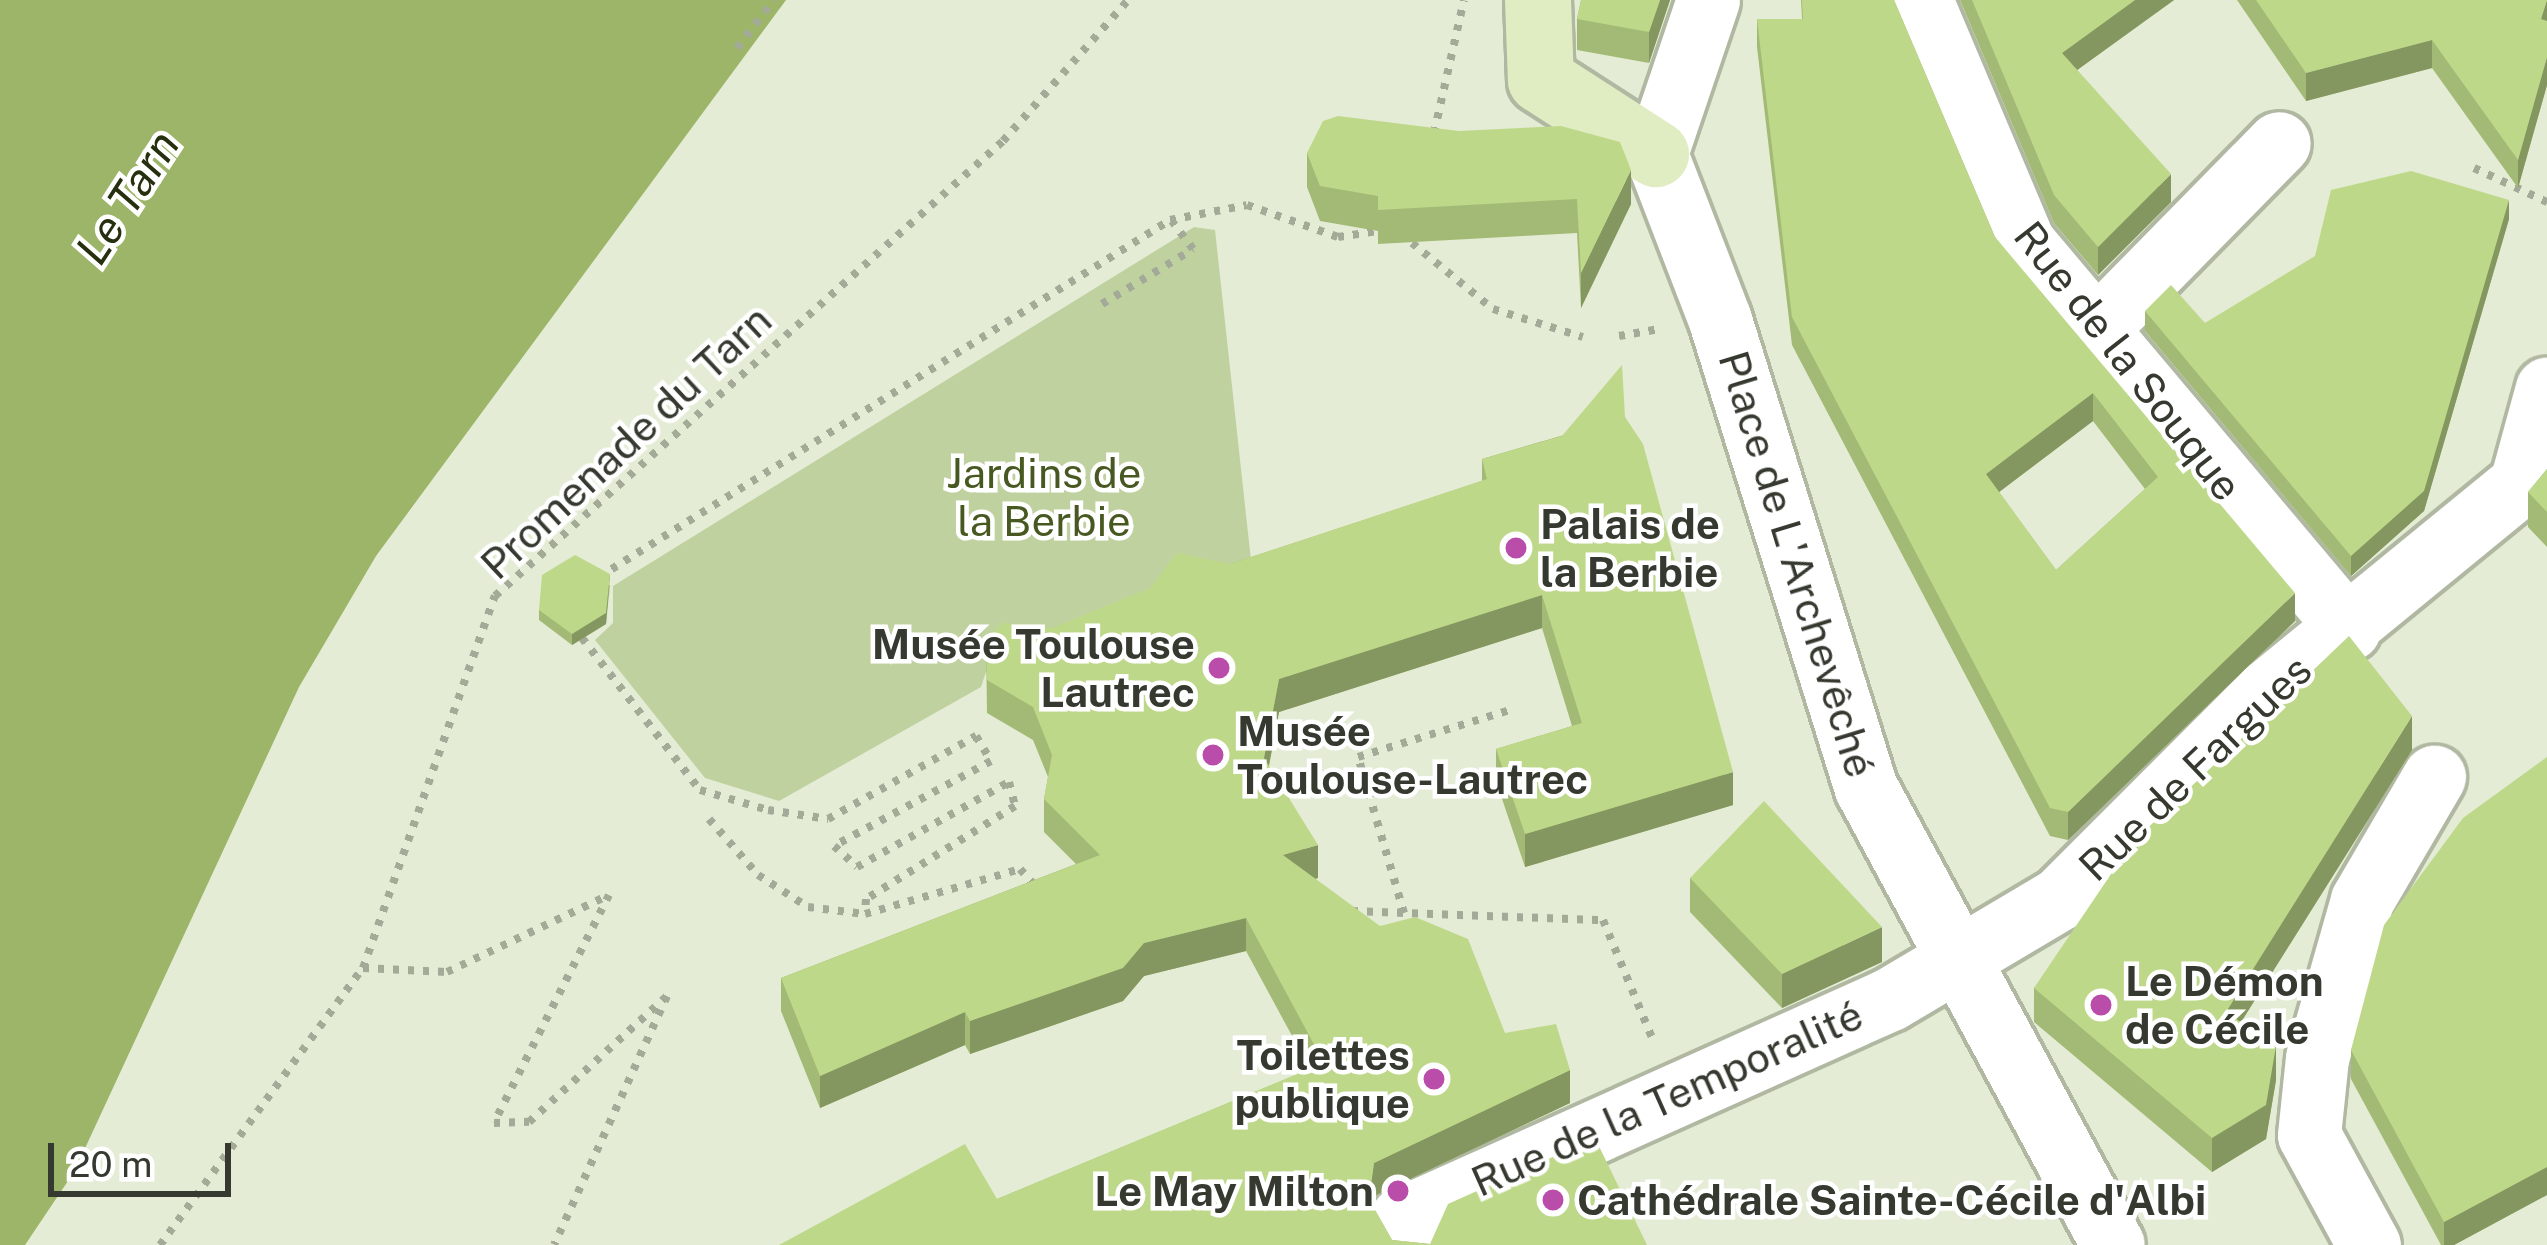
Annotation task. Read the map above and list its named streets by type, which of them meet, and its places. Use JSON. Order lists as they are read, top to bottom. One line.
{"streets":{"street":["Rue de la Souque","Place de L'Archevêché","Rue de Fargues","Rue de la Temporalité"],"path":["Promenade du Tarn"]},"crossings":[["Rue de la Souque","Rue de Fargues"],["Place de L'Archevêché","Rue de Fargues"],["Place de L'Archevêché","Rue de la Temporalité"],["Rue de Fargues","Rue de la Temporalité"]],"water":["Le Tarn"],"parks":["Jardins de la Berbie"],"places":["Palais de la Berbie","Musée Toulouse Lautrec","Musée Toulouse-Lautrec","Le Démon de Cécile","Toilettes publique","Le May Milton","Cathédrale Sainte-Cécile d'Albi"],"scale_bar":"20 m"}
